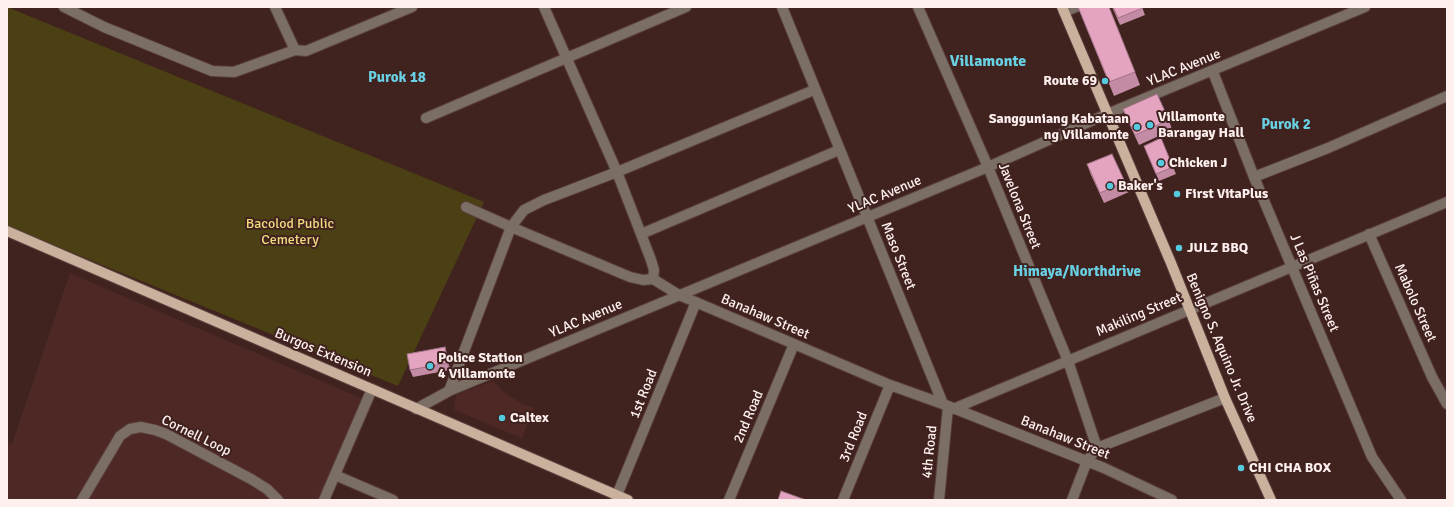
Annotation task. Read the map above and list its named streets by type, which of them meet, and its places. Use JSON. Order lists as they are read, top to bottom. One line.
{"streets":{"main road":["Benigno S. Aquino Jr. Drive","Burgos Extension"],"street":["YLAC Avenue","Javelona Street","Maso Street","J Las Piñas Street","Mabolo Street","Makiling Street","Banahaw Street","1st Road","2nd Road","Cornell Loop","3rd Road","4th Road"]},"crossings":[["YLAC Avenue","Javelona Street"],["YLAC Avenue","Maso Street"],["YLAC Avenue","J Las Piñas Street"],["YLAC Avenue","Banahaw Street"],["YLAC Avenue","Benigno S. Aquino Jr. Drive"],["YLAC Avenue","Burgos Extension"],["Javelona Street","Makiling Street"],["Maso Street","Makiling Street"],["Maso Street","Banahaw Street"],["Maso Street","4th Road"],["J Las Piñas Street","Makiling Street"],["Mabolo Street","Makiling Street"],["Makiling Street","Banahaw Street"],["Makiling Street","Benigno S. Aquino Jr. Drive"],["Makiling Street","4th Road"],["Banahaw Street","1st Road"],["Banahaw Street","2nd Road"],["Banahaw Street","3rd Road"],["Banahaw Street","4th Road"],["Burgos Extension","1st Road"]],"districts":["Villamonte","Purok 18","Purok 2","Himaya/Northdrive"],"parks":["Bacolod Public Cemetery"],"places":["Route 69","Villamonte Barangay Hall","Sangguniang Kabataan ng Villamonte","Chicken J","Baker's","First VitaPlus","JULZ BBQ","Police Station 4 Villamonte","Caltex","CHI CHA BOX"]}
